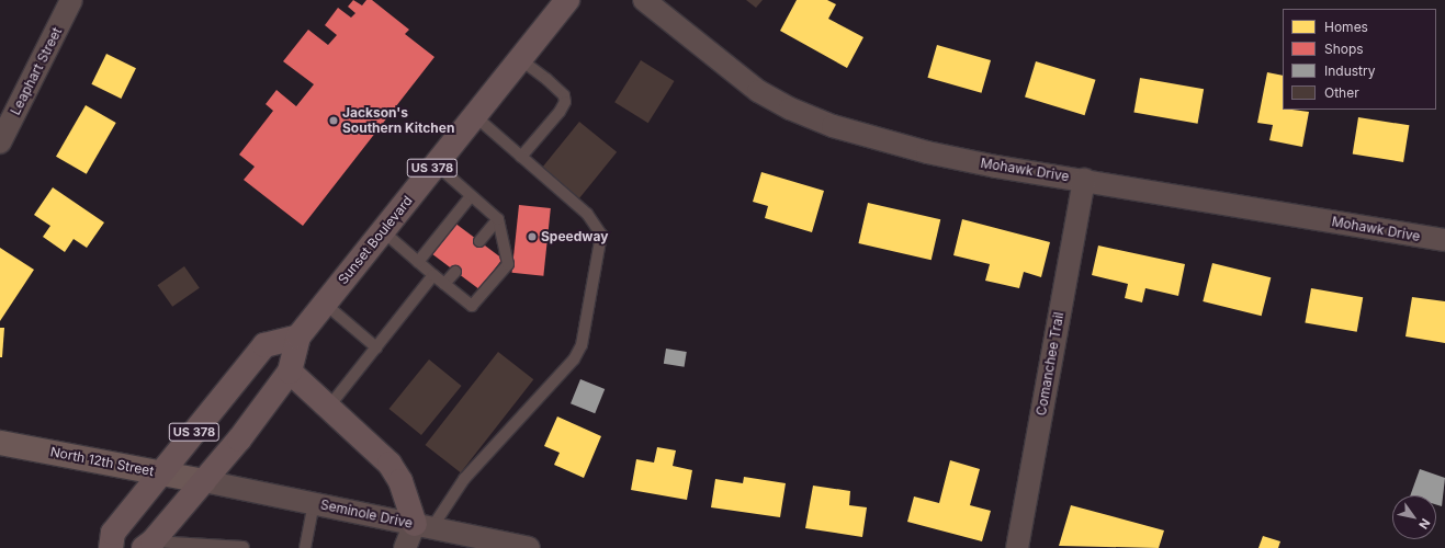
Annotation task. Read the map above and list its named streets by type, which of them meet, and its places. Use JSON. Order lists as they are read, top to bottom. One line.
{"streets":{"main road":["US 378","Sunset Boulevard","North 12th Street"],"street":["Leaphart Street","Mohawk Drive","Comanchee Trail","Seminole Drive"]},"crossings":[["US 378","Sunset Boulevard"],["US 378","North 12th Street"],["Mohawk Drive","Comanchee Trail"],["Sunset Boulevard","North 12th Street"],["Sunset Boulevard","Seminole Drive"],["North 12th Street","Seminole Drive"]],"places":["Jackson's Southern Kitchen","Speedway"],"legend":["Homes","Shops","Industry","Other"],"north":"bottom right"}
